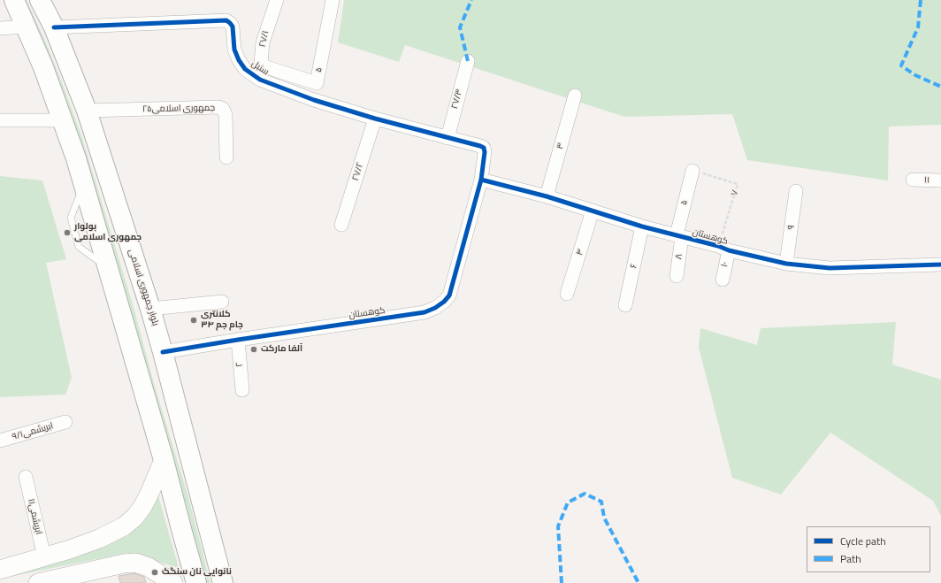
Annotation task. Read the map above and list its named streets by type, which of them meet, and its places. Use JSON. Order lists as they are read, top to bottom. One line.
{"streets":{"main road":["بلوار جمهوری اسلامی"],"street":["۲۷/۱","سنبل","۵","۲۷/۳","جمهوری اسلامی۲۵","۳","۲۷/۲","۱۱","۹","کوهستان","۴","۸","۱۰","۶","۲","۹/۱ابریشمی","ابریشمی۱۱"],"path":["۷"]},"crossings":[["۲۷/۱","سنبل"],["۲۷/۱","۵"],["سنبل","۲۷/۳"],["سنبل","۲۷/۲"],["سنبل","کوهستان"],["سنبل","بلوار جمهوری اسلامی"],["۵","۷"],["۵","کوهستان"],["۵","۸"],["جمهوری اسلامی۲۵","بلوار جمهوری اسلامی"],["۳","کوهستان"],["۷","کوهستان"],["۷","۱۰"],["۹","کوهستان"],["کوهستان","۴"],["کوهستان","۸"],["کوهستان","۱۰"],["کوهستان","۶"],["کوهستان","بلوار جمهوری اسلامی"],["کوهستان","۲"]],"places":["بولوار جمهوری اسلامی","کلانتری ۳۴ جام جم","آلفا مارکت","نانوایی نان سنگک"],"legend":["Cycle path","Path"]}
